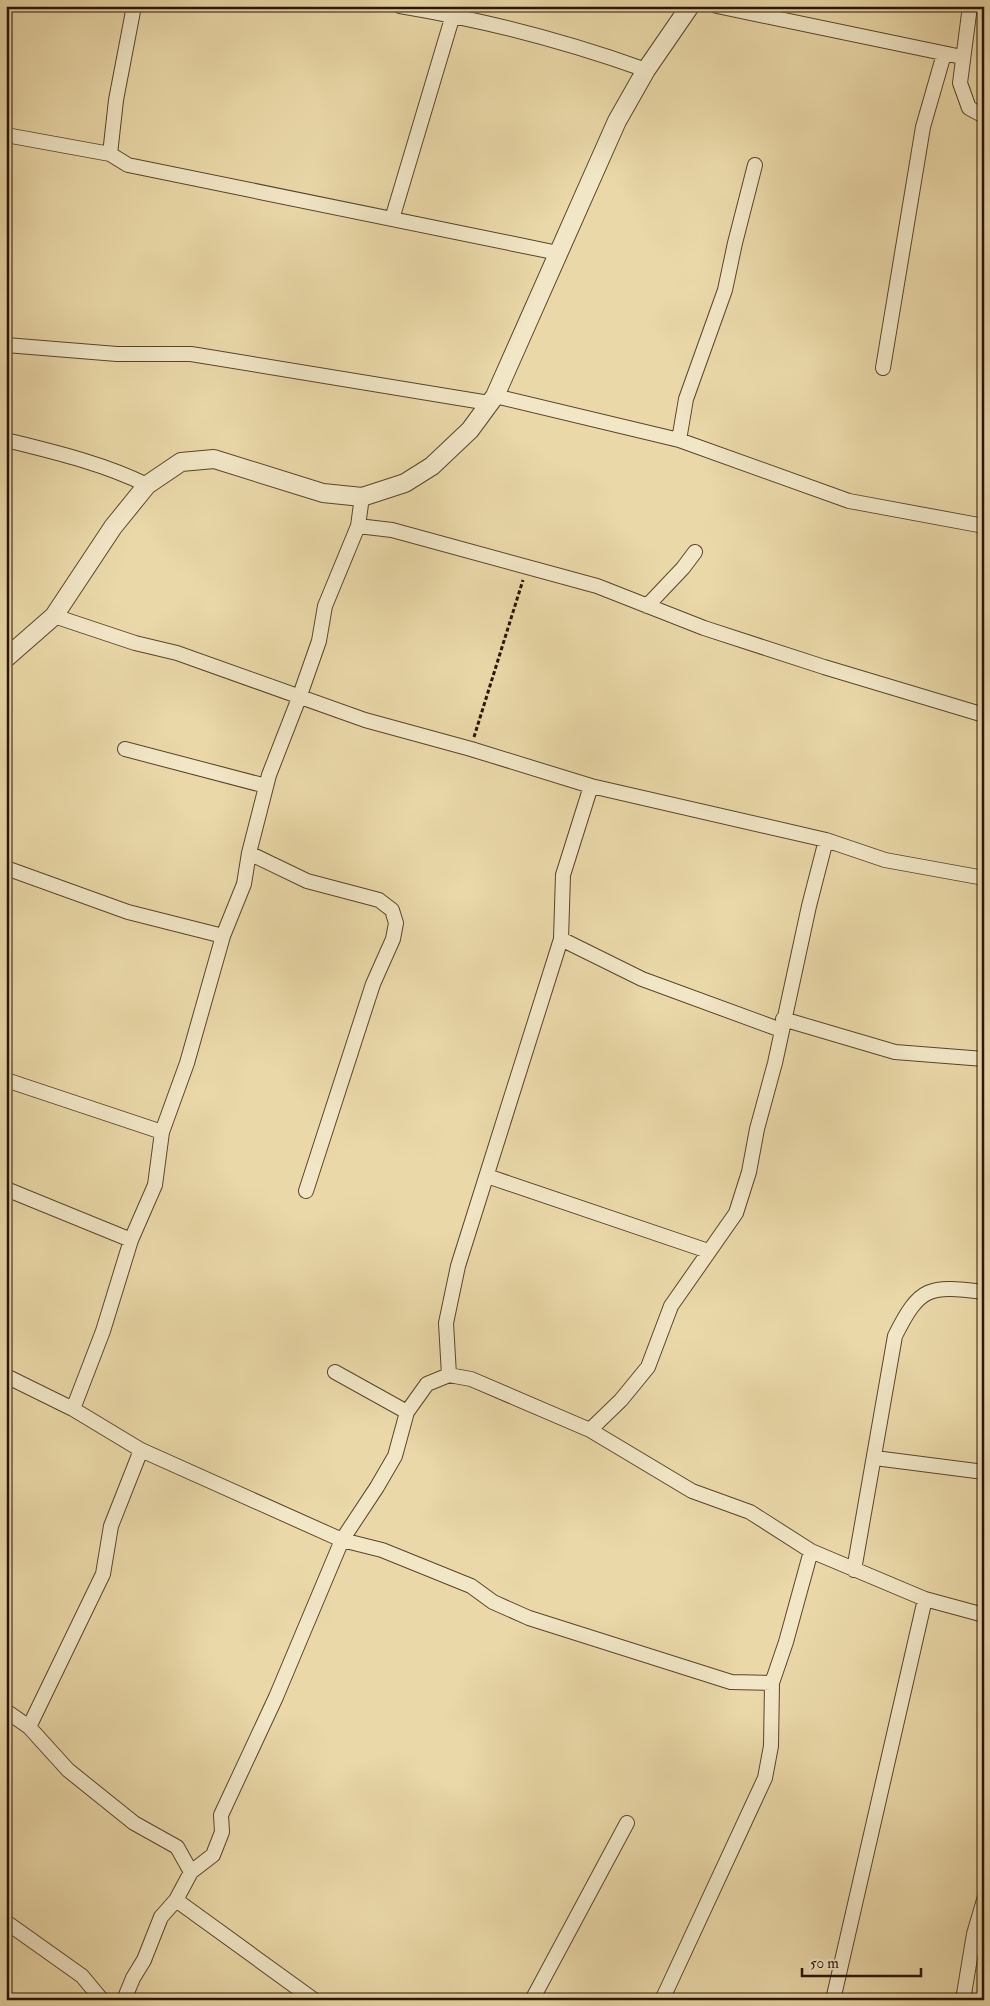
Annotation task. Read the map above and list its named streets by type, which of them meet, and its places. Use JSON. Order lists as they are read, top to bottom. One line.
{"scale_bar":"50 m"}
